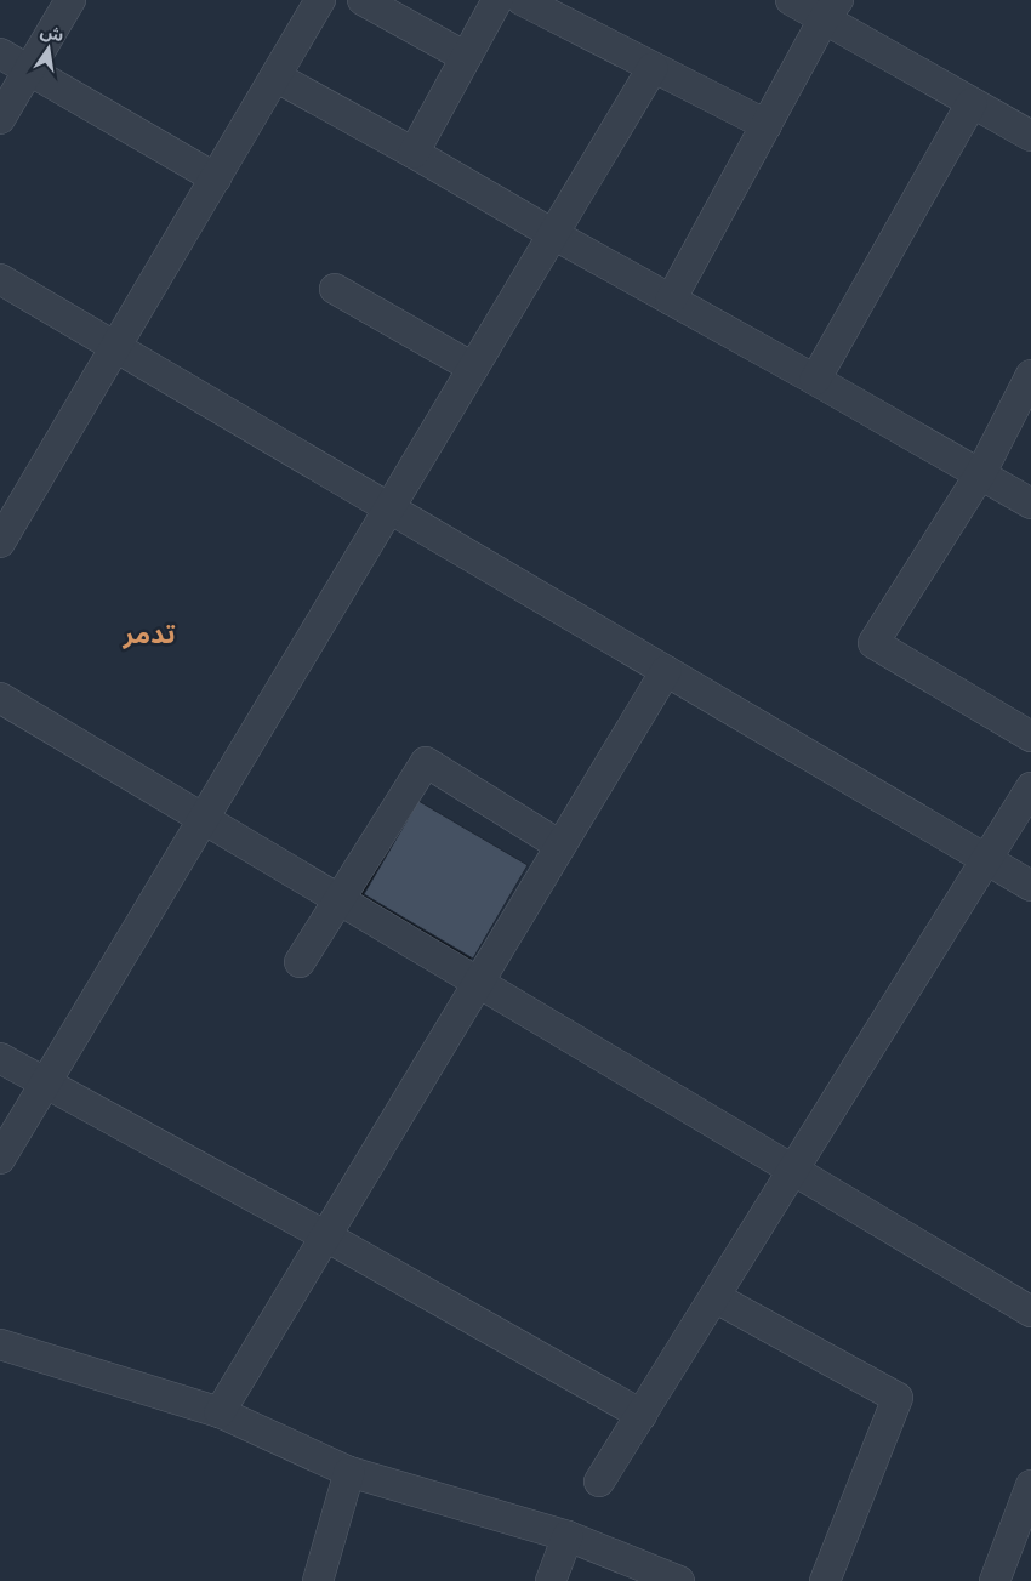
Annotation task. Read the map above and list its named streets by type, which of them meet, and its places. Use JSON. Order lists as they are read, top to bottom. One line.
{"districts":["تدمر"],"north":"top"}
